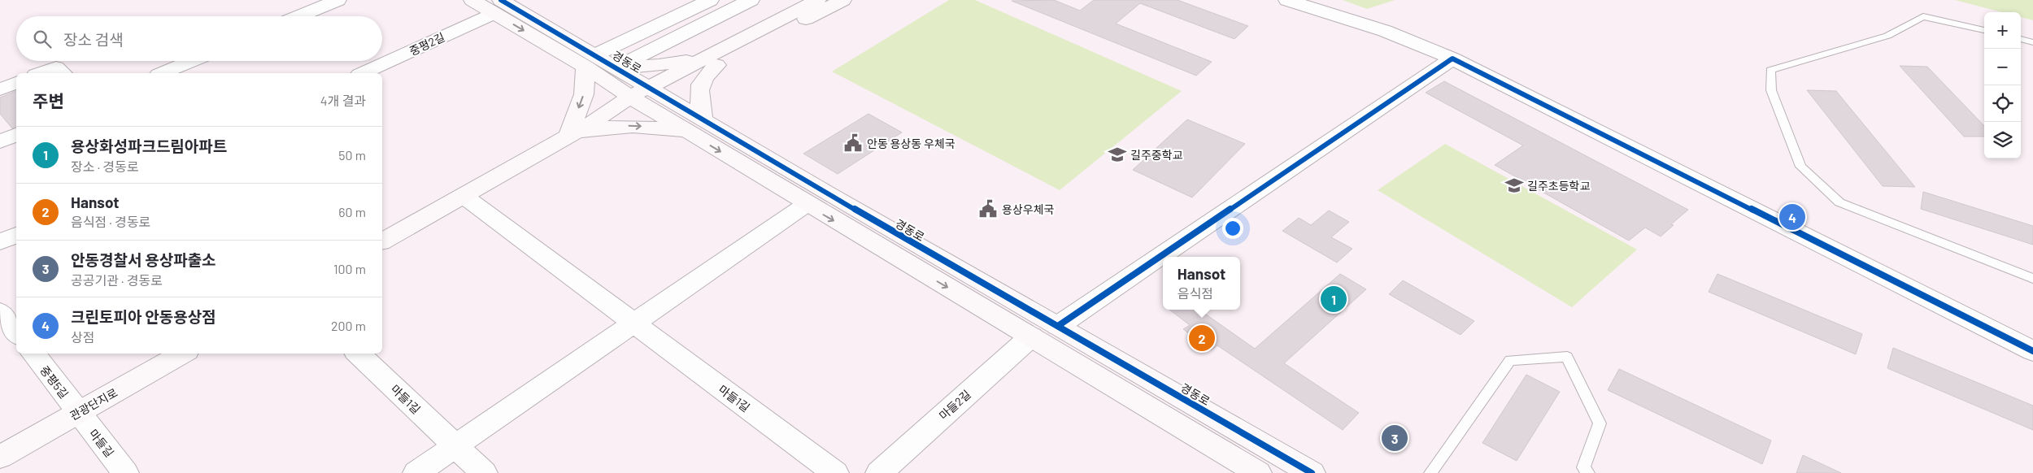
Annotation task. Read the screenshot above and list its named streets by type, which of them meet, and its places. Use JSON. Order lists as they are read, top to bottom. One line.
{"streets":{"street":["중평2길","경동로","중평5길","마들1길","관광단지로","마들2길","마들길"]},"crossings":[["중평2길","경동로"],["경동로","마들2길"],["중평5길","관광단지로"],["중평5길","마들길"],["관광단지로","마들길"]],"places":{"public building":["안동 용상동 우체국","용상우체국"],"school or university":["길주중학교","길주초등학교"]},"page":{"map_buttons":["+","−"],"search":"장소 검색","heading":["주변","4개 결과"],"list":[{"mark":"1","name":"용상화성파크드림아파트","note":"장소 · 경동로","value":"50 m"},{"mark":"2","name":"Hansot","note":"음식점 · 경동로","value":"60 m"},{"mark":"3","name":"안동경찰서 용상파출소","note":"공공기관 · 경동로","value":"100 m"},{"mark":"4","name":"크린토피아 안동용상점","note":"상점","value":"200 m"}],"pins":["4","1","2","3"],"popup":["Hansot","음식점"]}}
